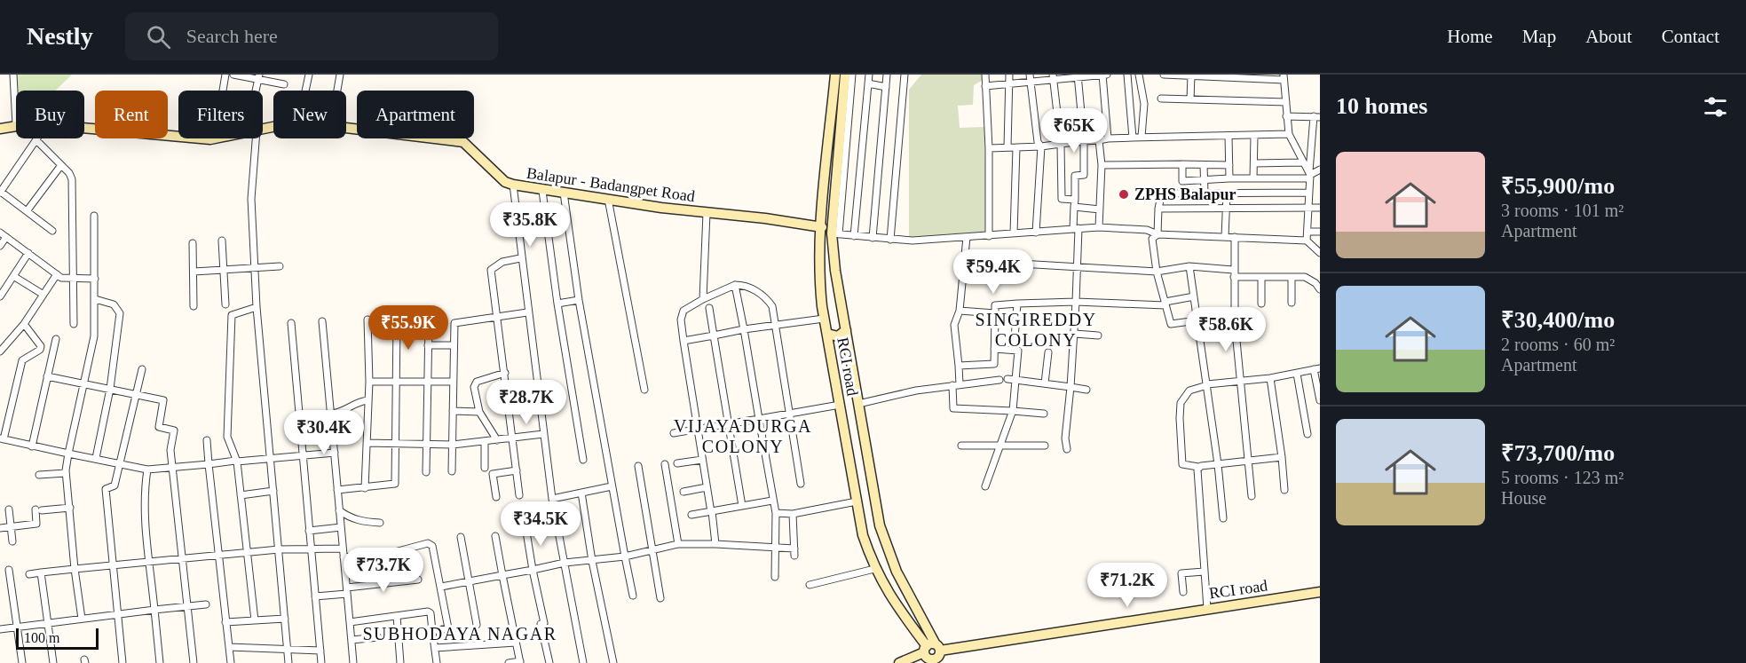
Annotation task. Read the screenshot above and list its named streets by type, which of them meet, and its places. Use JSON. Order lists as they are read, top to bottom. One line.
{"streets":{"main road":["Balapur - Badangpet Road","RCI road"]},"crossings":[["Balapur - Badangpet Road","RCI road"]],"districts":["SINGIREDDY COLONY","VIJAYADURGA COLONY","SUBHODAYA NAGAR"],"places":["ZPHS Balapur"],"scale_bar":"100 m","page":{"header":"Nestly","search":"Search here","nav":["Home","Map","About","Contact"],"heading":"10 homes","chip":["Buy","Rent","Filters","New","Apartment"],"price":["₹65K","₹35.8K","₹59.4K","₹55.9K","₹58.6K","₹28.7K","₹30.4K","₹34.5K","₹73.7K","₹71.2K"],"list":[{"name":"₹55,900/mo","note":"3 rooms · 101 m² · Apartment"},{"name":"₹30,400/mo","note":"2 rooms · 60 m² · Apartment"},{"name":"₹73,700/mo","note":"5 rooms · 123 m² · House"}],"scale":"100 m"}}
